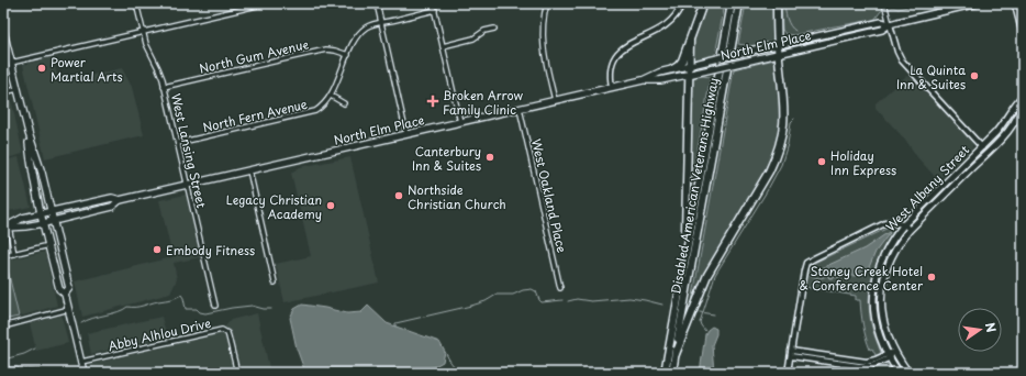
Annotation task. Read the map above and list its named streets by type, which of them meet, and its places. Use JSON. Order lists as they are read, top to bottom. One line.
{"streets":{"highway":["Disabled American Veterans Highway"],"main road":["North Elm Place","West Albany Street"],"street":["North Gum Avenue","North Fern Avenue","West Lansing Street","West Oakland Place","Abby Alhlou Drive"]},"crossings":[["North Elm Place","West Lansing Street"],["North Elm Place","West Oakland Place"],["North Gum Avenue","North Fern Avenue"],["North Gum Avenue","West Lansing Street"],["North Fern Avenue","West Lansing Street"]],"places":{"other":["Power Martial Arts","La Quinta Inn & Suites","Canterbury Inn & Suites","Holiday Inn Express","Northside Christian Church","Legacy Christian Academy","Embody Fitness","Stoney Creek Hotel & Conference Center"],"health":["Broken Arrow Family Clinic"]},"north":"right"}
